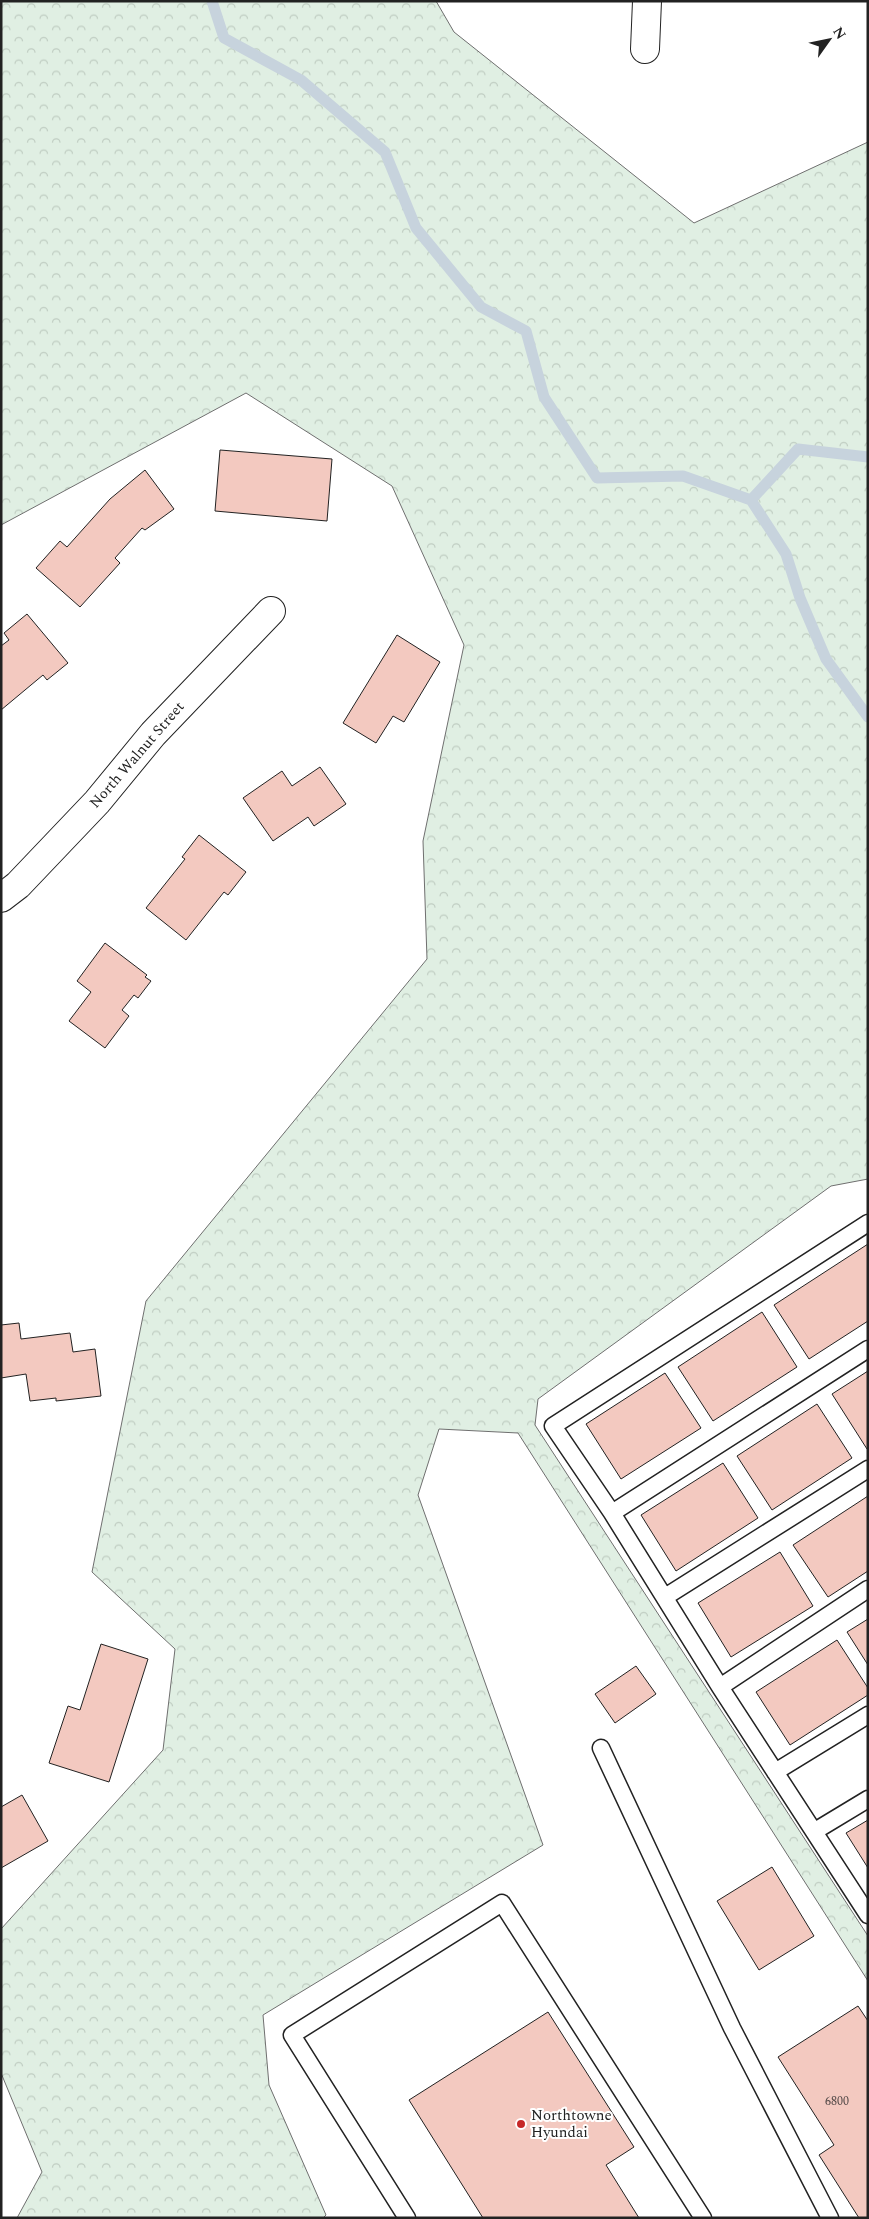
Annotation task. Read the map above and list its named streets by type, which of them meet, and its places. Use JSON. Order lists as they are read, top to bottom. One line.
{"streets":{"street":["North Walnut Street"]},"places":["Northtowne Hyundai"],"house_numbers":["6800"],"north":"top right"}
